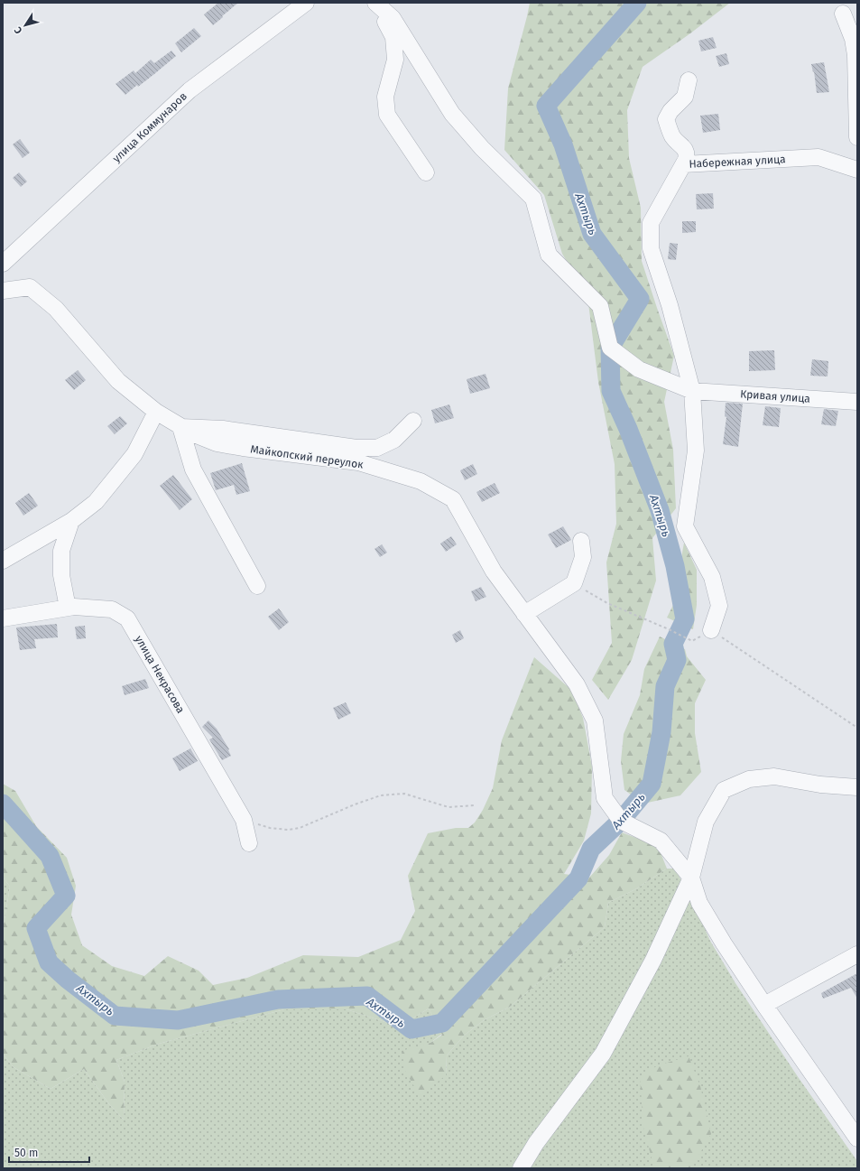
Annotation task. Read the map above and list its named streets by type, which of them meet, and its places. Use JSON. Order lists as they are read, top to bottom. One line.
{"streets":{"street":["улица Коммунаров","Набережная улица","Кривая улица","Майкопский переулок","улица Некрасова"]},"crossings":[["Набережная улица","Кривая улица"]],"water":["Ахтырь"],"scale_bar":"50 m","north":"bottom left"}
